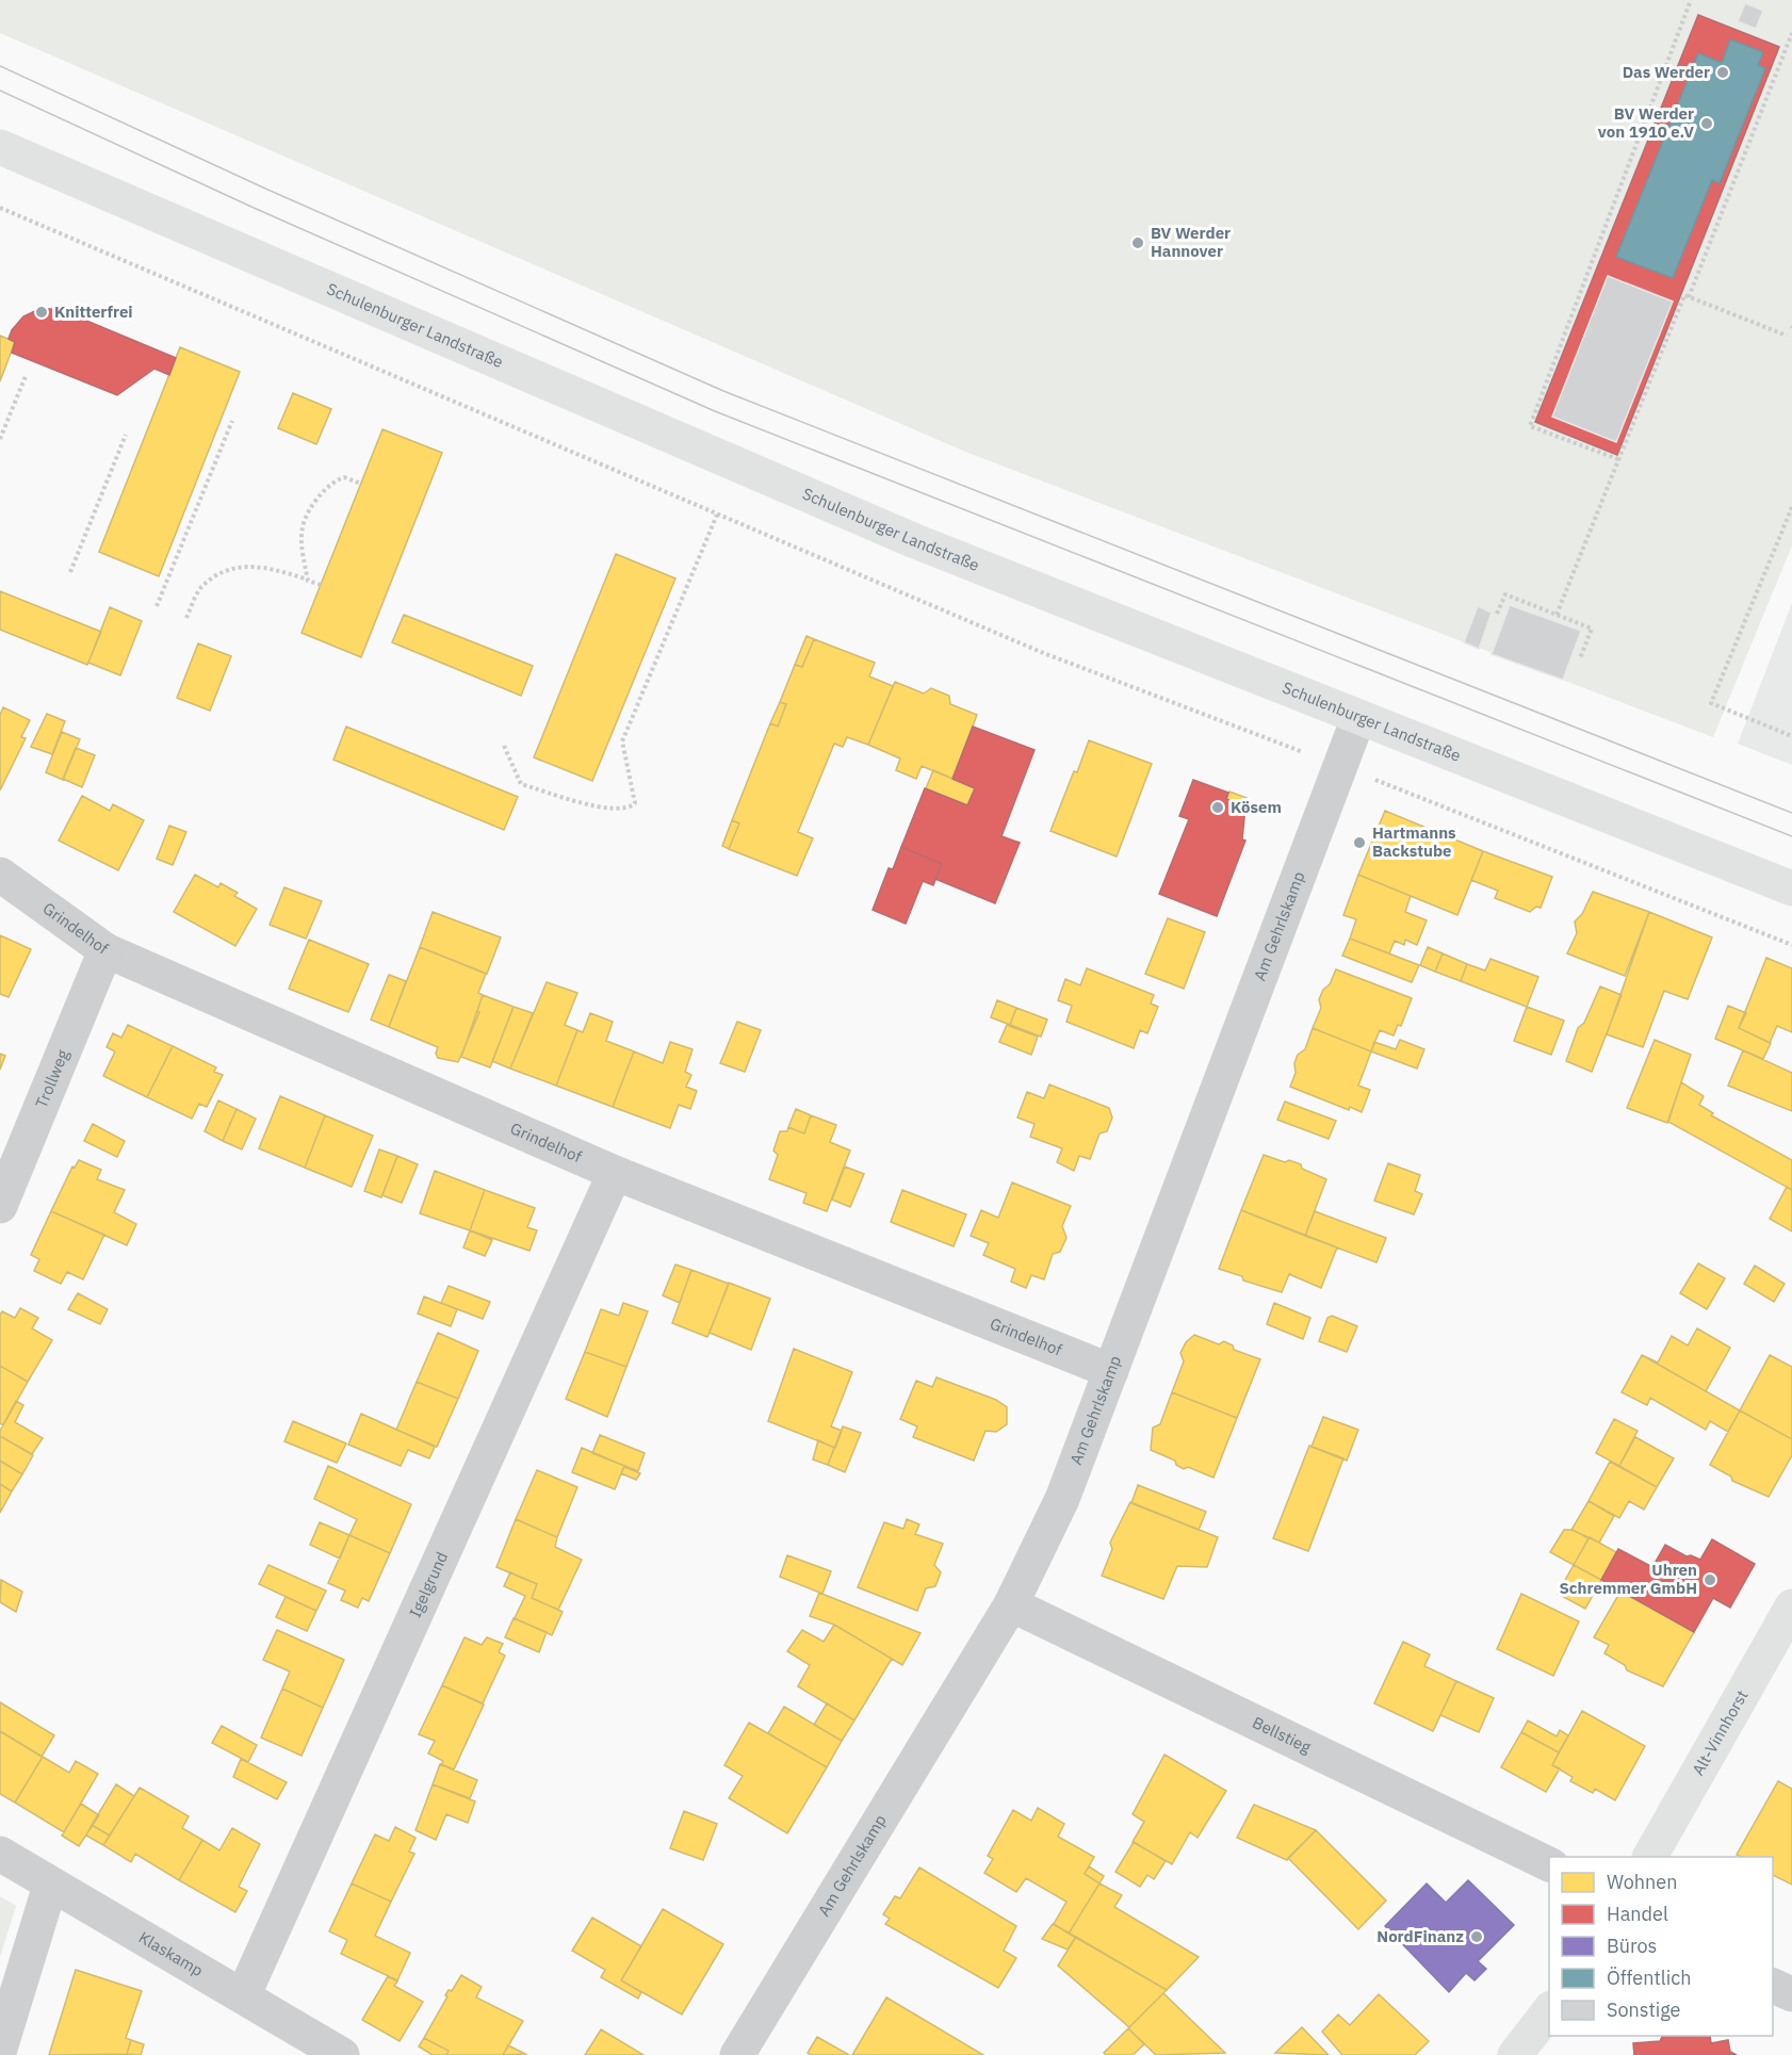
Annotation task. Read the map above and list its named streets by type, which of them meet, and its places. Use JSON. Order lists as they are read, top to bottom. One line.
{"streets":{"main road":["Schulenburger Landstraße","Alt-Vinnhorst"],"street":["Am Gehrlskamp","Grindelhof","Trollweg","Igelgrund","Bellstieg","Klaskamp"]},"crossings":[["Schulenburger Landstraße","Am Gehrlskamp"],["Am Gehrlskamp","Grindelhof"],["Am Gehrlskamp","Bellstieg"],["Grindelhof","Trollweg"],["Grindelhof","Igelgrund"],["Igelgrund","Klaskamp"]],"places":["Das Werder","BV Werder von 1910 e.V","BV Werder Hannover","Knitterfrei","Kösem","Hartmanns Backstube","Uhren Schremmer GmbH","NordFinanz"],"legend":["Wohnen","Handel","Büros","Öffentlich","Sonstige"]}
